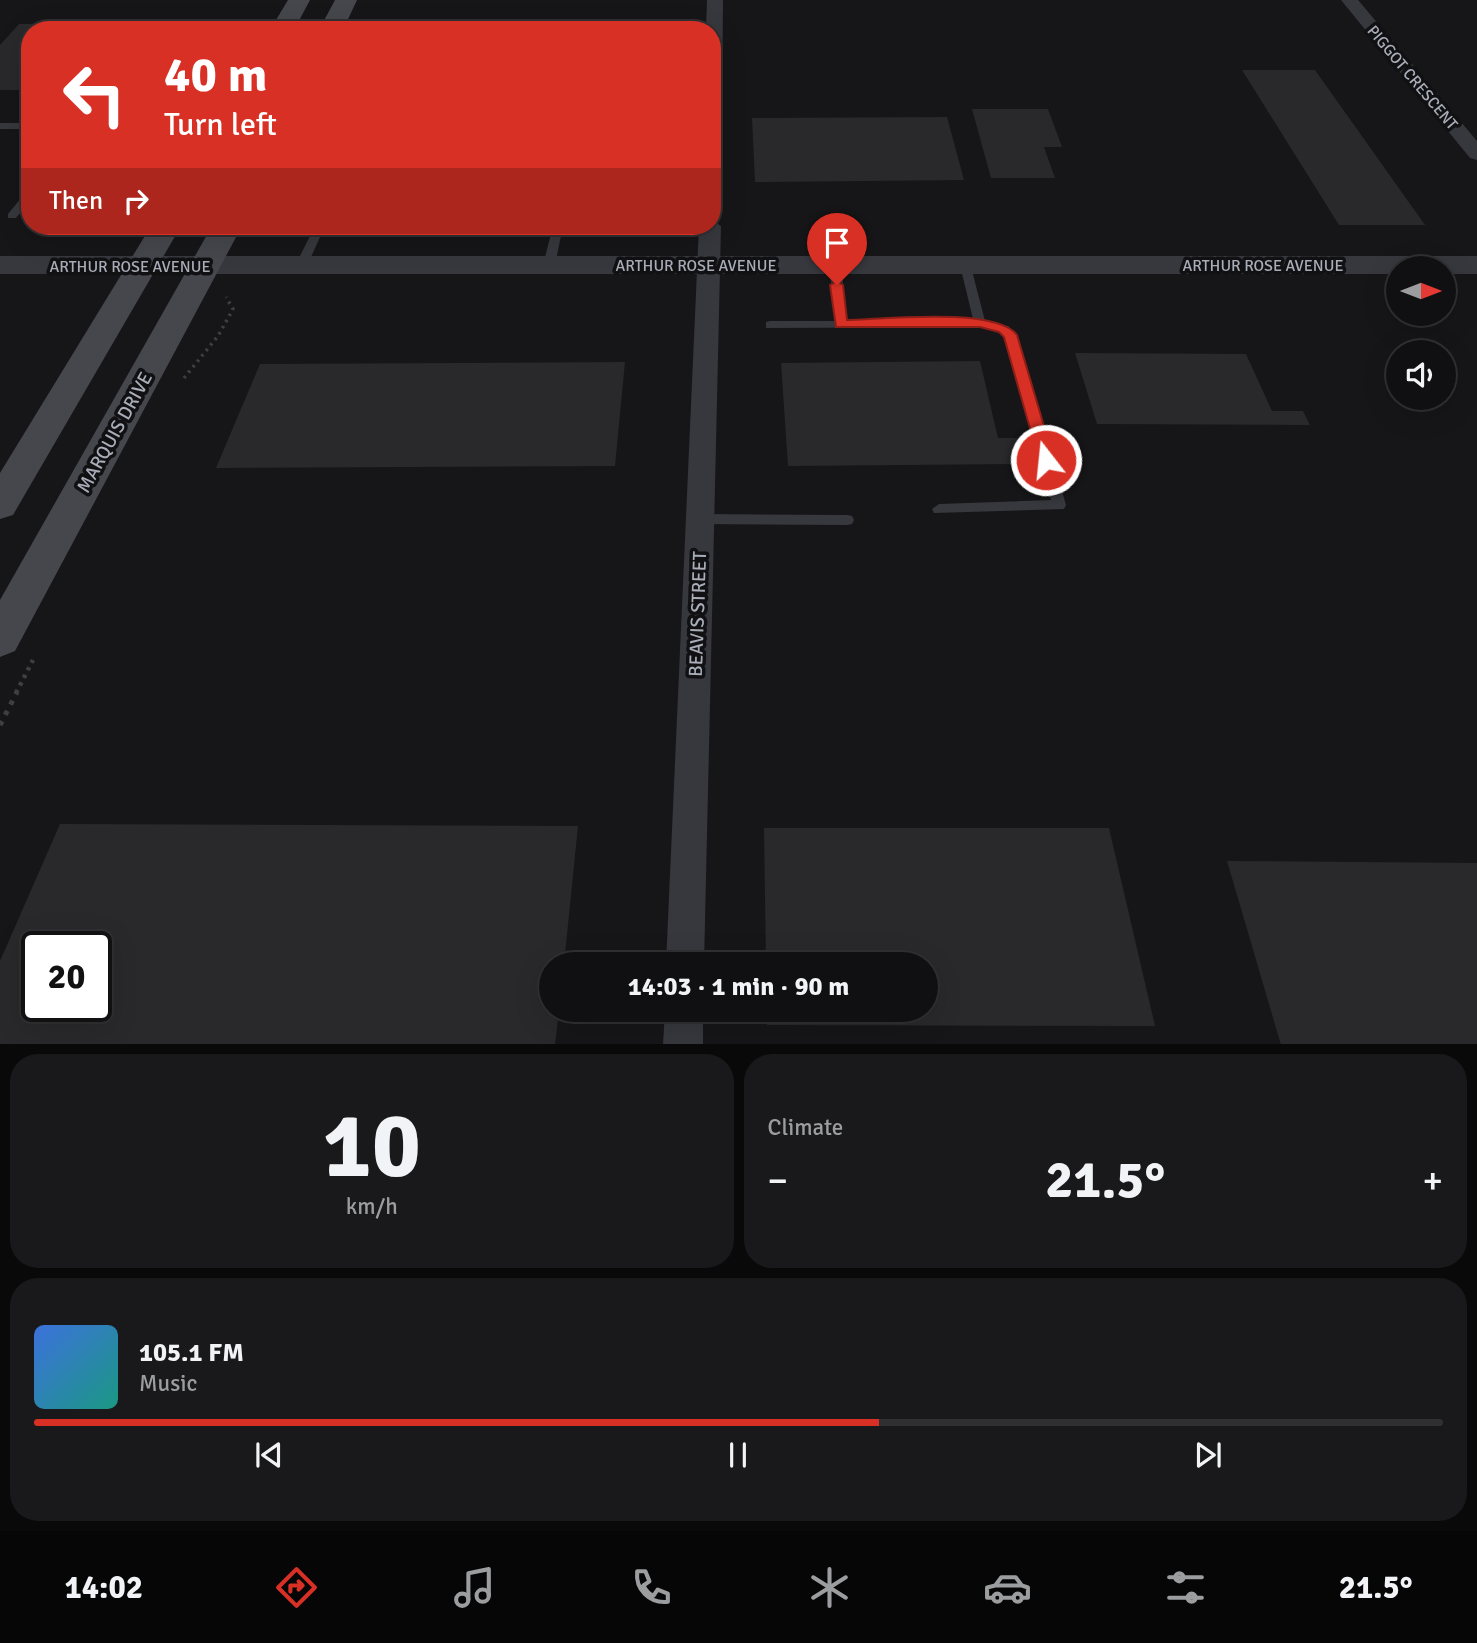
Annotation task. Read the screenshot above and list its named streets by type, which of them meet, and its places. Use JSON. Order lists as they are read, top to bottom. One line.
{"streets":{"main road":["MARQUIS DRIVE"],"street":["PIGGOT CRESCENT","ARTHUR ROSE AVENUE","BEAVIS STREET"]},"crossings":[["ARTHUR ROSE AVENUE","MARQUIS DRIVE"],["ARTHUR ROSE AVENUE","BEAVIS STREET"]],"north":"right","page":{"turn":["40 m","Turn left"],"then":"Then","limit":"20","trip":"14:03 · 1 min · 90 m","tile":[["10","km/h"],"Climate"],"heat":["−","21.5°","+"],"song":["105.1 FM","Music"],"tabs":["14:02","21.5°"]}}
